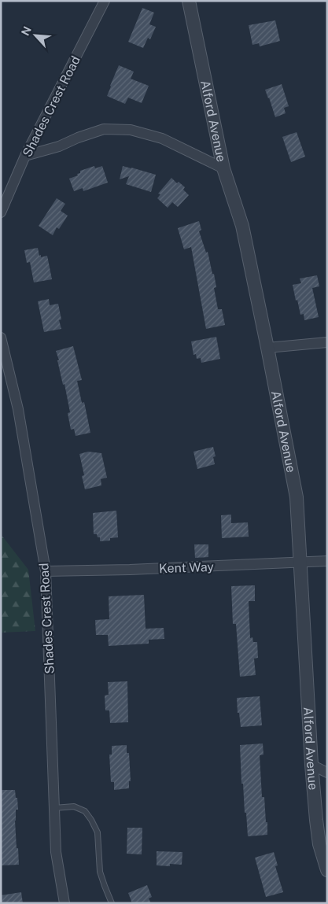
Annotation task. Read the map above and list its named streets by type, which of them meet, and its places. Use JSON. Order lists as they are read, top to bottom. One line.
{"streets":{"street":["Shades Crest Road","Alford Avenue","Kent Way"]},"crossings":[["Shades Crest Road","Kent Way"],["Alford Avenue","Kent Way"]],"north":"top left"}
